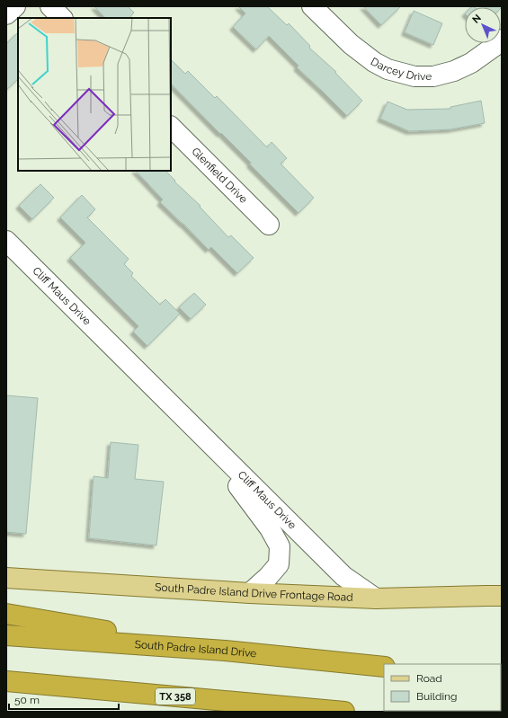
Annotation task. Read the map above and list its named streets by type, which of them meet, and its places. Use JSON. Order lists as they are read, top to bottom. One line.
{"streets":{"highway":["South Padre Island Drive","TX 358"],"main road":["South Padre Island Drive Frontage Road"],"street":["Darcey Drive","Glenfield Drive","Cliff Maus Drive"]},"crossings":[["Cliff Maus Drive","South Padre Island Drive Frontage Road"]],"legend":["Road","Building"],"scale_bar":"50 m","north":"top left"}
